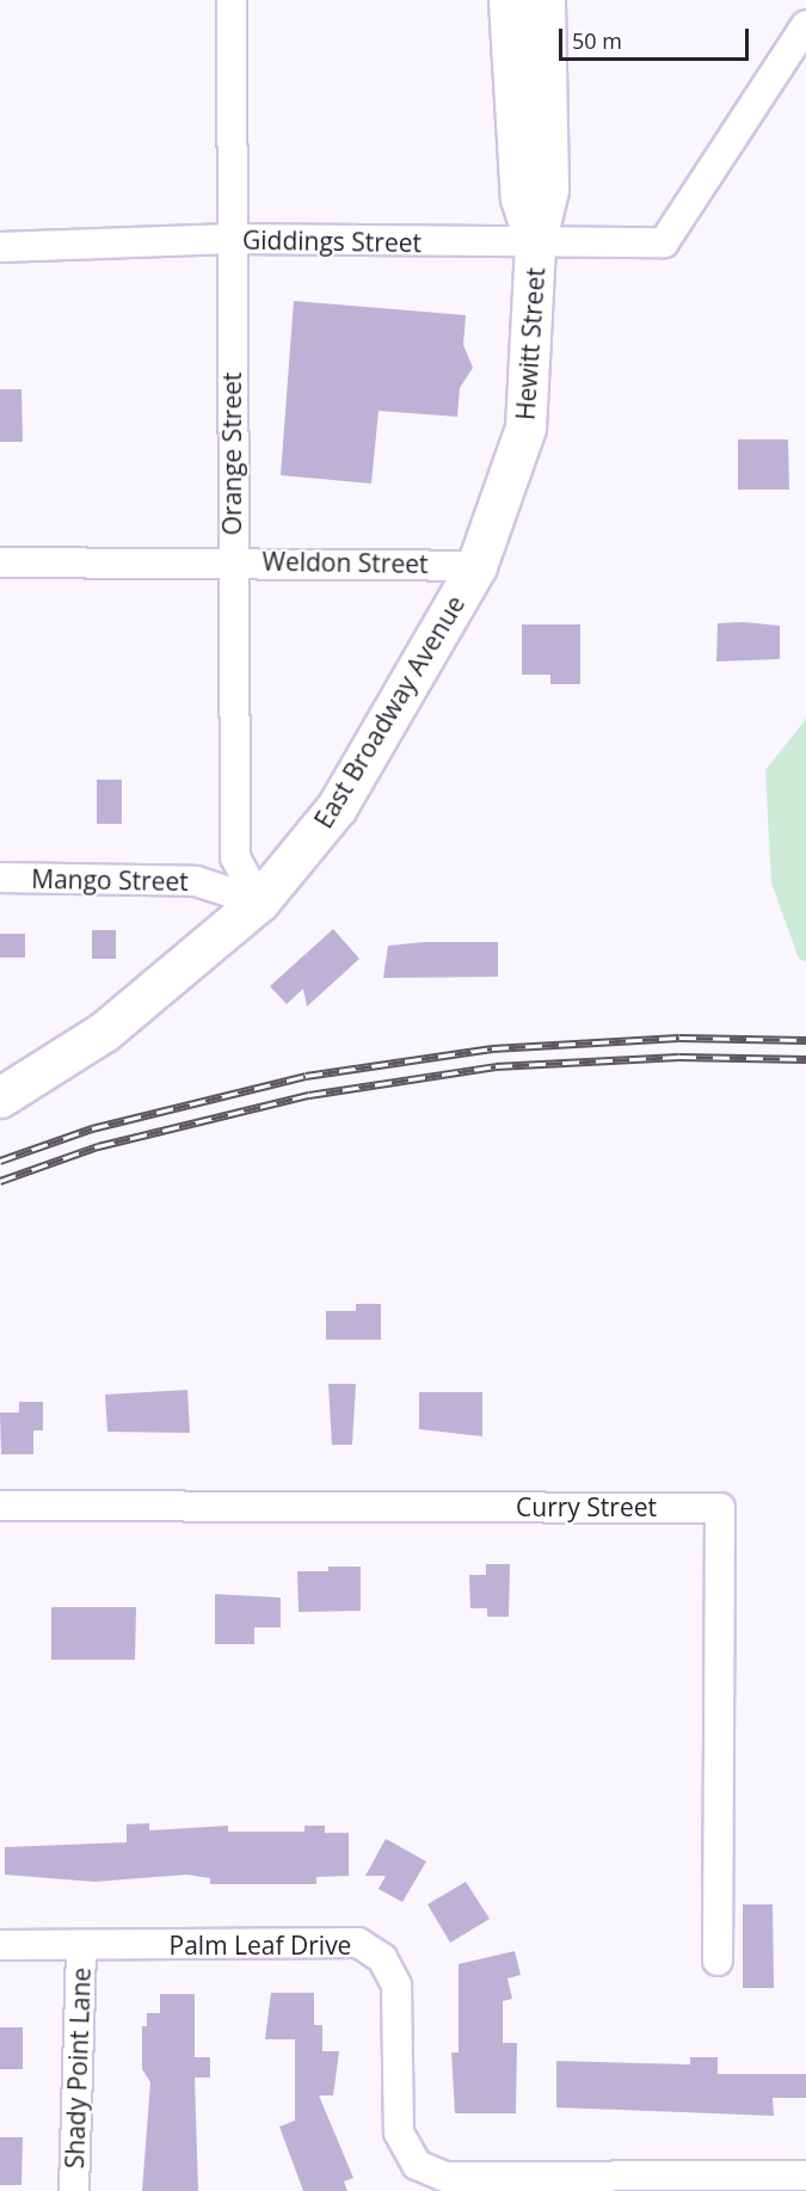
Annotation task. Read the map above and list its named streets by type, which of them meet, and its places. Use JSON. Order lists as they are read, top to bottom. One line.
{"streets":{"main road":["Hewitt Street","East Broadway Avenue"],"street":["Giddings Street","Orange Street","Weldon Street","Mango Street","Curry Street","Palm Leaf Drive","Shady Point Lane"]},"crossings":[["Giddings Street","Hewitt Street"],["Giddings Street","Orange Street"],["Hewitt Street","Weldon Street"],["Hewitt Street","East Broadway Avenue"],["Orange Street","Weldon Street"],["Orange Street","East Broadway Avenue"],["Orange Street","Mango Street"],["Weldon Street","East Broadway Avenue"],["East Broadway Avenue","Mango Street"],["Palm Leaf Drive","Shady Point Lane"]],"scale_bar":"50 m"}
